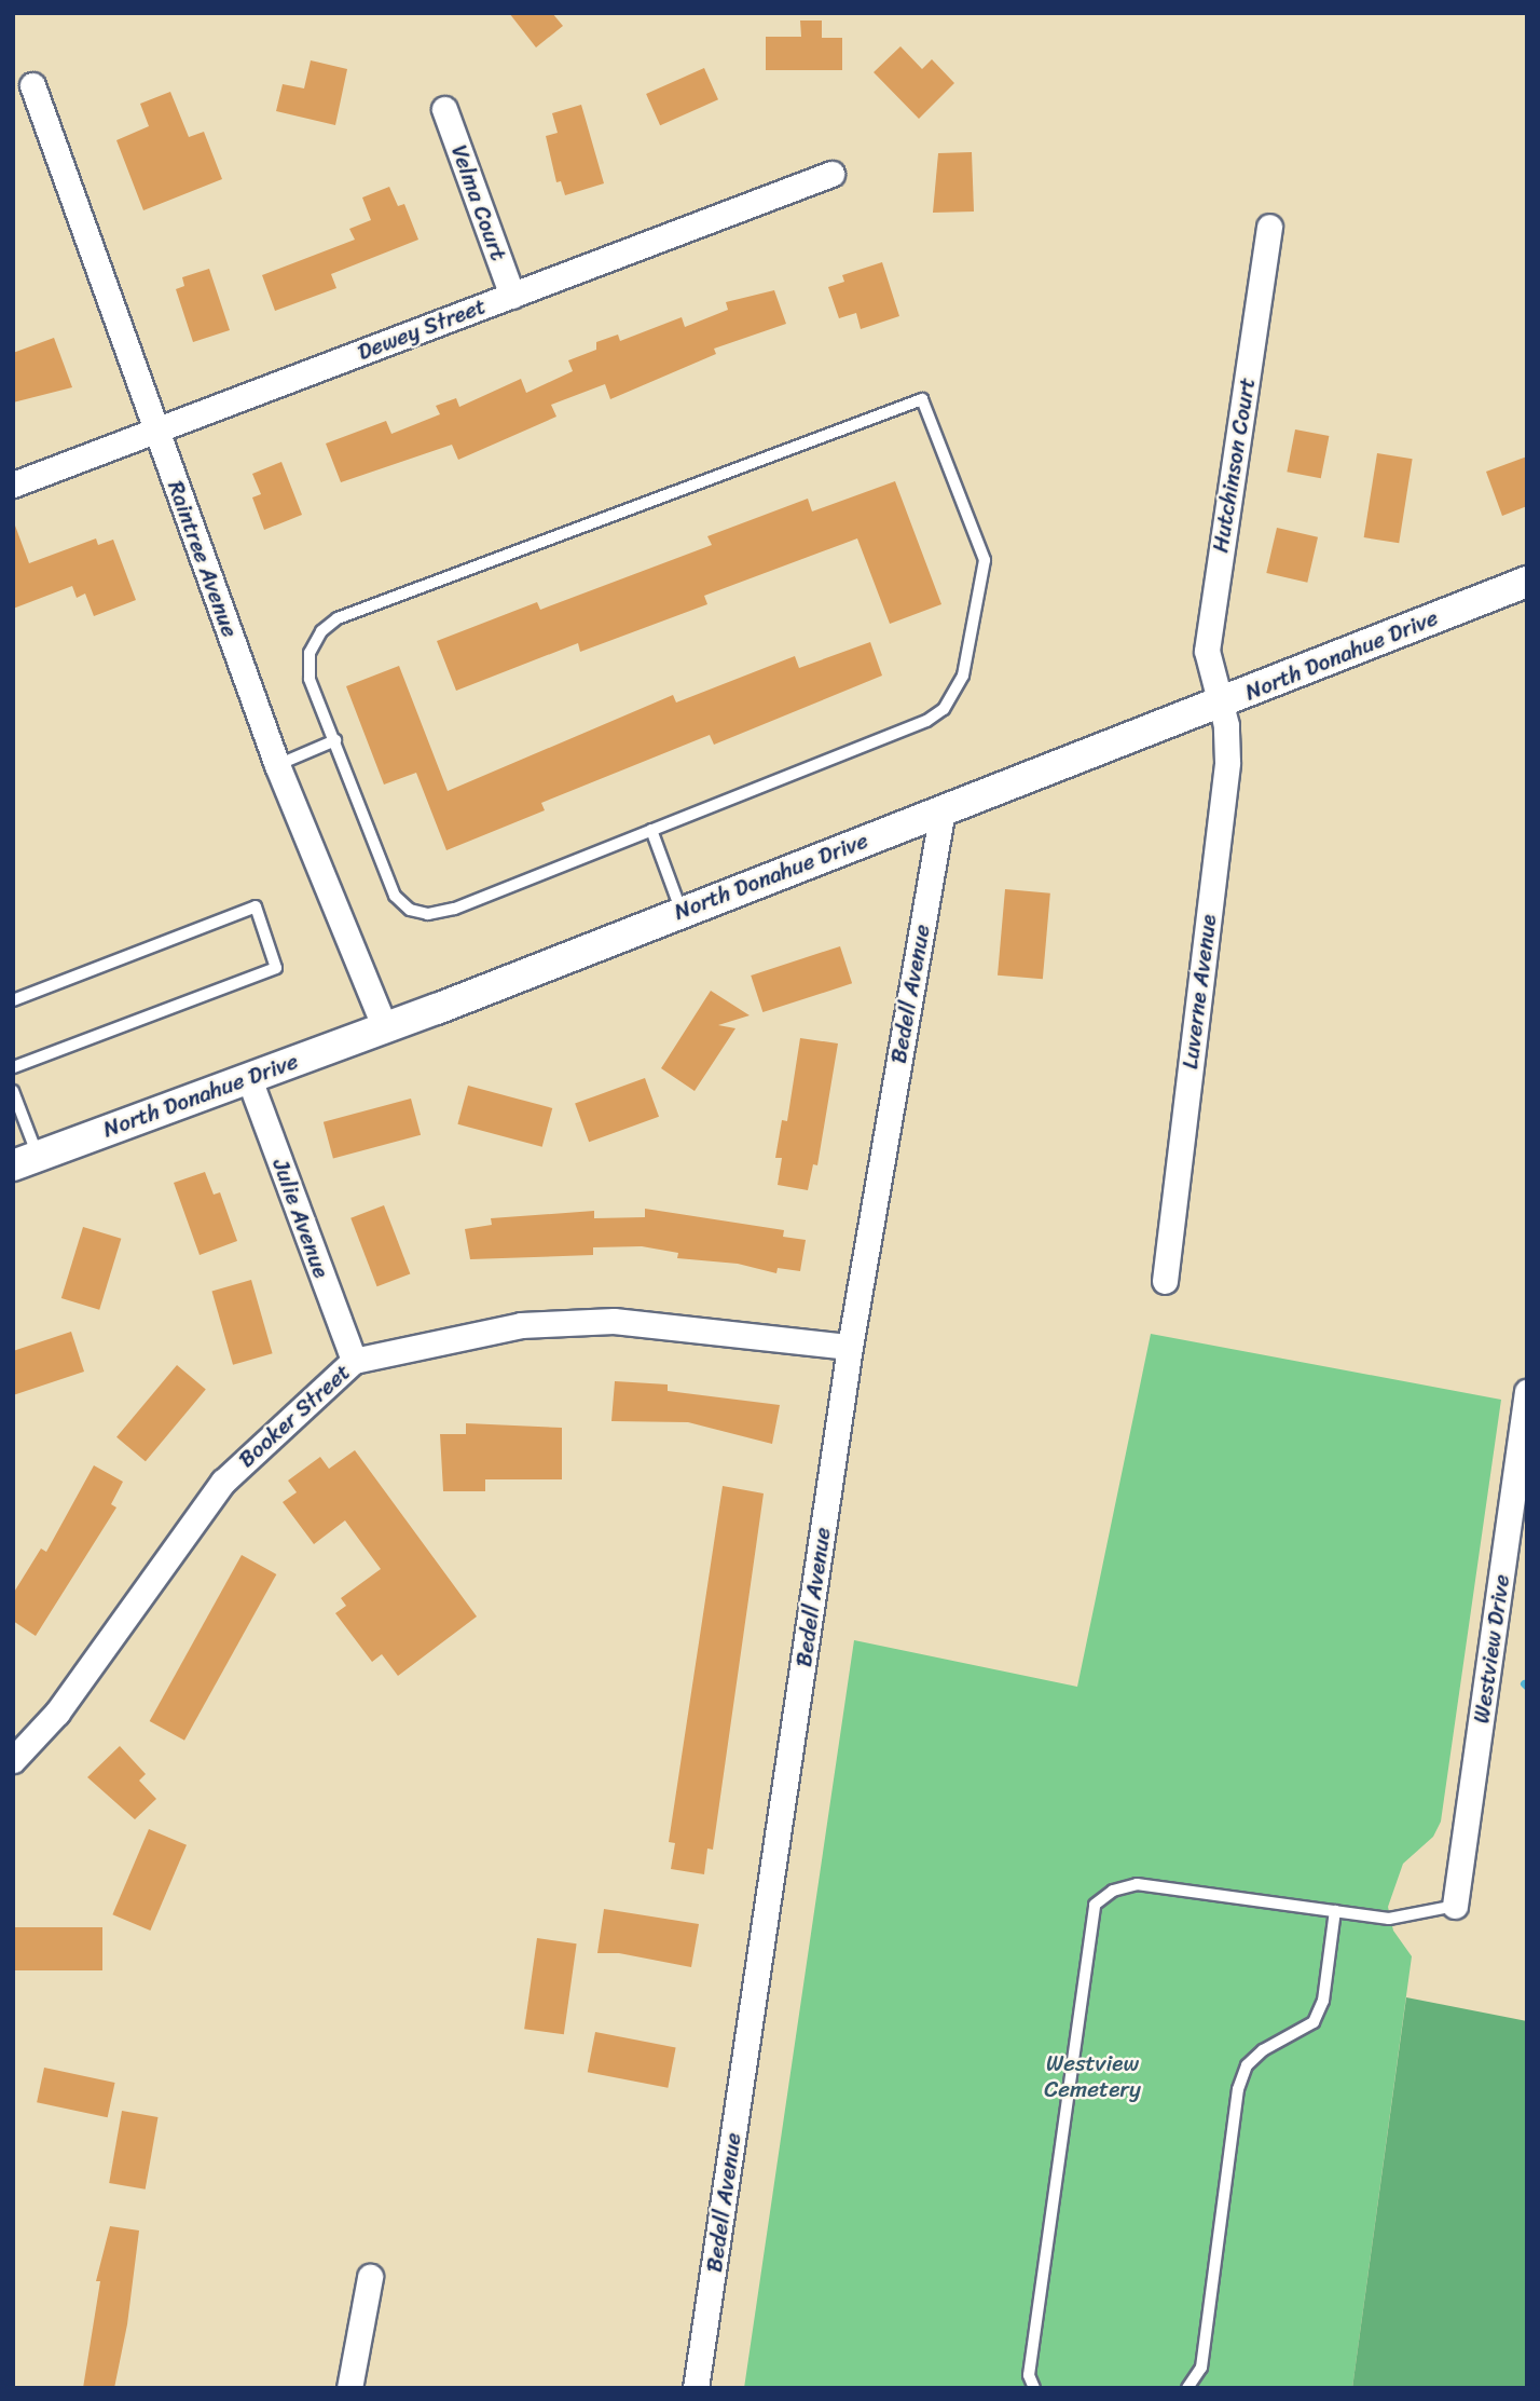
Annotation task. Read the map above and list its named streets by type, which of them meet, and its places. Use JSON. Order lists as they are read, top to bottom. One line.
{"streets":{"street":["Velma Court","Dewey Street","Hutchinson Court","Raintree Avenue","North Donahue Drive","Luverne Avenue","Bedell Avenue","Julie Avenue","Booker Street","Westview Drive"]},"crossings":[["Velma Court","Dewey Street"],["Dewey Street","Raintree Avenue"],["Hutchinson Court","North Donahue Drive"],["Hutchinson Court","Luverne Avenue"],["Raintree Avenue","North Donahue Drive"],["North Donahue Drive","Luverne Avenue"],["North Donahue Drive","Bedell Avenue"],["North Donahue Drive","Julie Avenue"],["Bedell Avenue","Booker Street"],["Julie Avenue","Booker Street"]],"parks":["Westview Cemetery"]}
